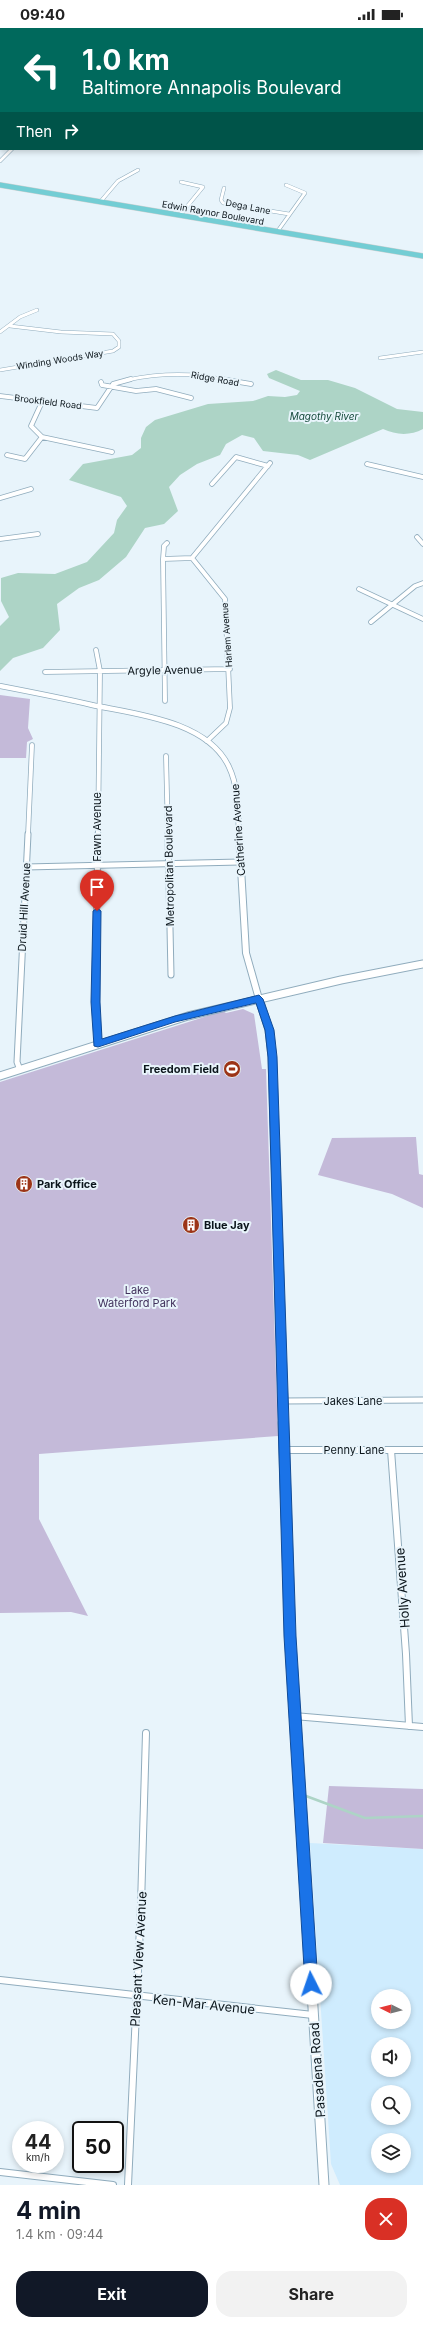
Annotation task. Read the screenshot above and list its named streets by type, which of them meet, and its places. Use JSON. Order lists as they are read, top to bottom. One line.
{"streets":{"main road":["Edwin Raynor Boulevard","Pasadena Road"],"street":["Dega Lane","Winding Woods Way","Ridge Road","Brookfield Road","Harlem Avenue","Argyle Avenue","Fawn Avenue","Catherine Avenue","Metropolitan Boulevard","Druid Hill Avenue","Jakes Lane","Penny Lane","Holly Avenue","Pleasant View Avenue","Ken-Mar Avenue"]},"crossings":[["Dega Lane","Edwin Raynor Boulevard"],["Ridge Road","Brookfield Road"],["Harlem Avenue","Argyle Avenue"],["Harlem Avenue","Catherine Avenue"],["Fawn Avenue","Catherine Avenue"],["Catherine Avenue","Pasadena Road"],["Jakes Lane","Pasadena Road"],["Penny Lane","Holly Avenue"],["Penny Lane","Pasadena Road"],["Pleasant View Avenue","Ken-Mar Avenue"],["Ken-Mar Avenue","Pasadena Road"]],"water":["Magothy River"],"parks":["Lake Waterford Park"],"places":{"sports":["Freedom Field"],"building":["Park Office","Blue Jay"]},"north":"left","page":{"status":"09:40","turn":["1.0 km","Baltimore Annapolis Boulevard"],"then":"Then","speed":"44 km/h","limit":"50","heading":["4 min","1.4 km · 09:44"],"buttons":["Exit","Share"]}}
